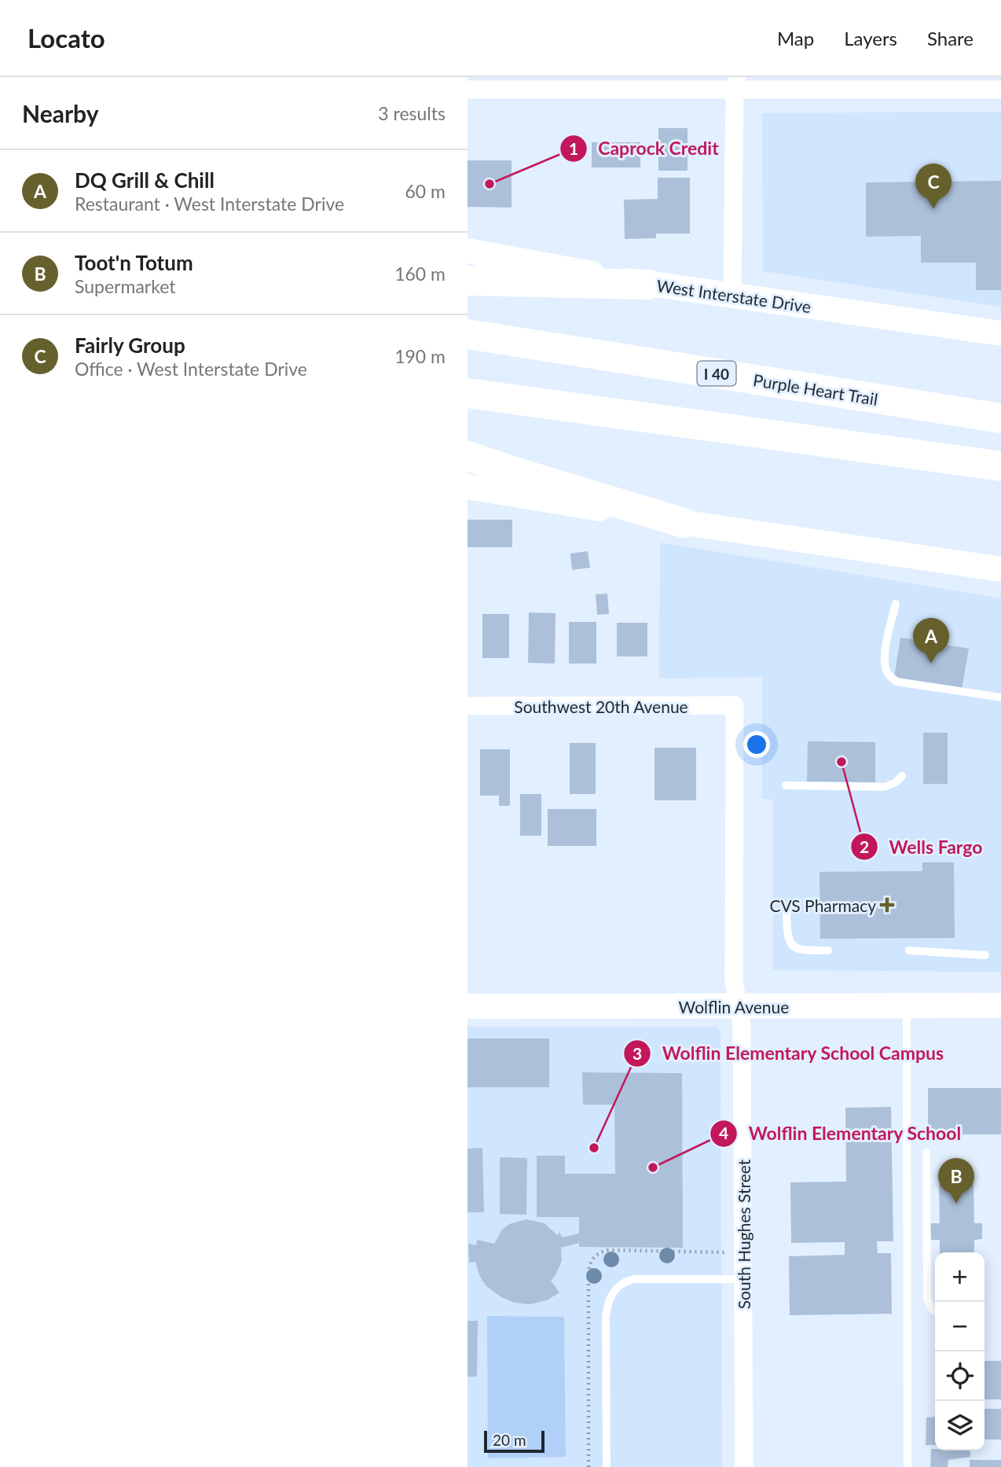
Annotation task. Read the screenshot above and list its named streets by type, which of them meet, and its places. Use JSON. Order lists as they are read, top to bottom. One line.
{"streets":{"highway":["I 40","Purple Heart Trail"],"main road":["West Interstate Drive","Wolflin Avenue"],"street":["Southwest 20th Avenue","South Hughes Street"]},"crossings":[["Southwest 20th Avenue","South Hughes Street"],["Wolflin Avenue","South Hughes Street"]],"places":{"other":["Caprock Credit","Wells Fargo","Wolflin Elementary School Campus","Wolflin Elementary School"],"health":["CVS Pharmacy"]},"scale_bar":"20 m","page":{"header":"Locato","nav":["Map","Layers","Share"],"heading":["Nearby","3 results"],"list":[{"mark":"A","name":"DQ Grill & Chill","note":"Restaurant · West Interstate Drive","value":"60 m"},{"mark":"B","name":"Toot'n Totum","note":"Supermarket","value":"160 m"},{"mark":"C","name":"Fairly Group","note":"Office · West Interstate Drive","value":"190 m"}],"pins":["C","A","B"],"map_buttons":["+","−"],"scale":"20 m"}}
